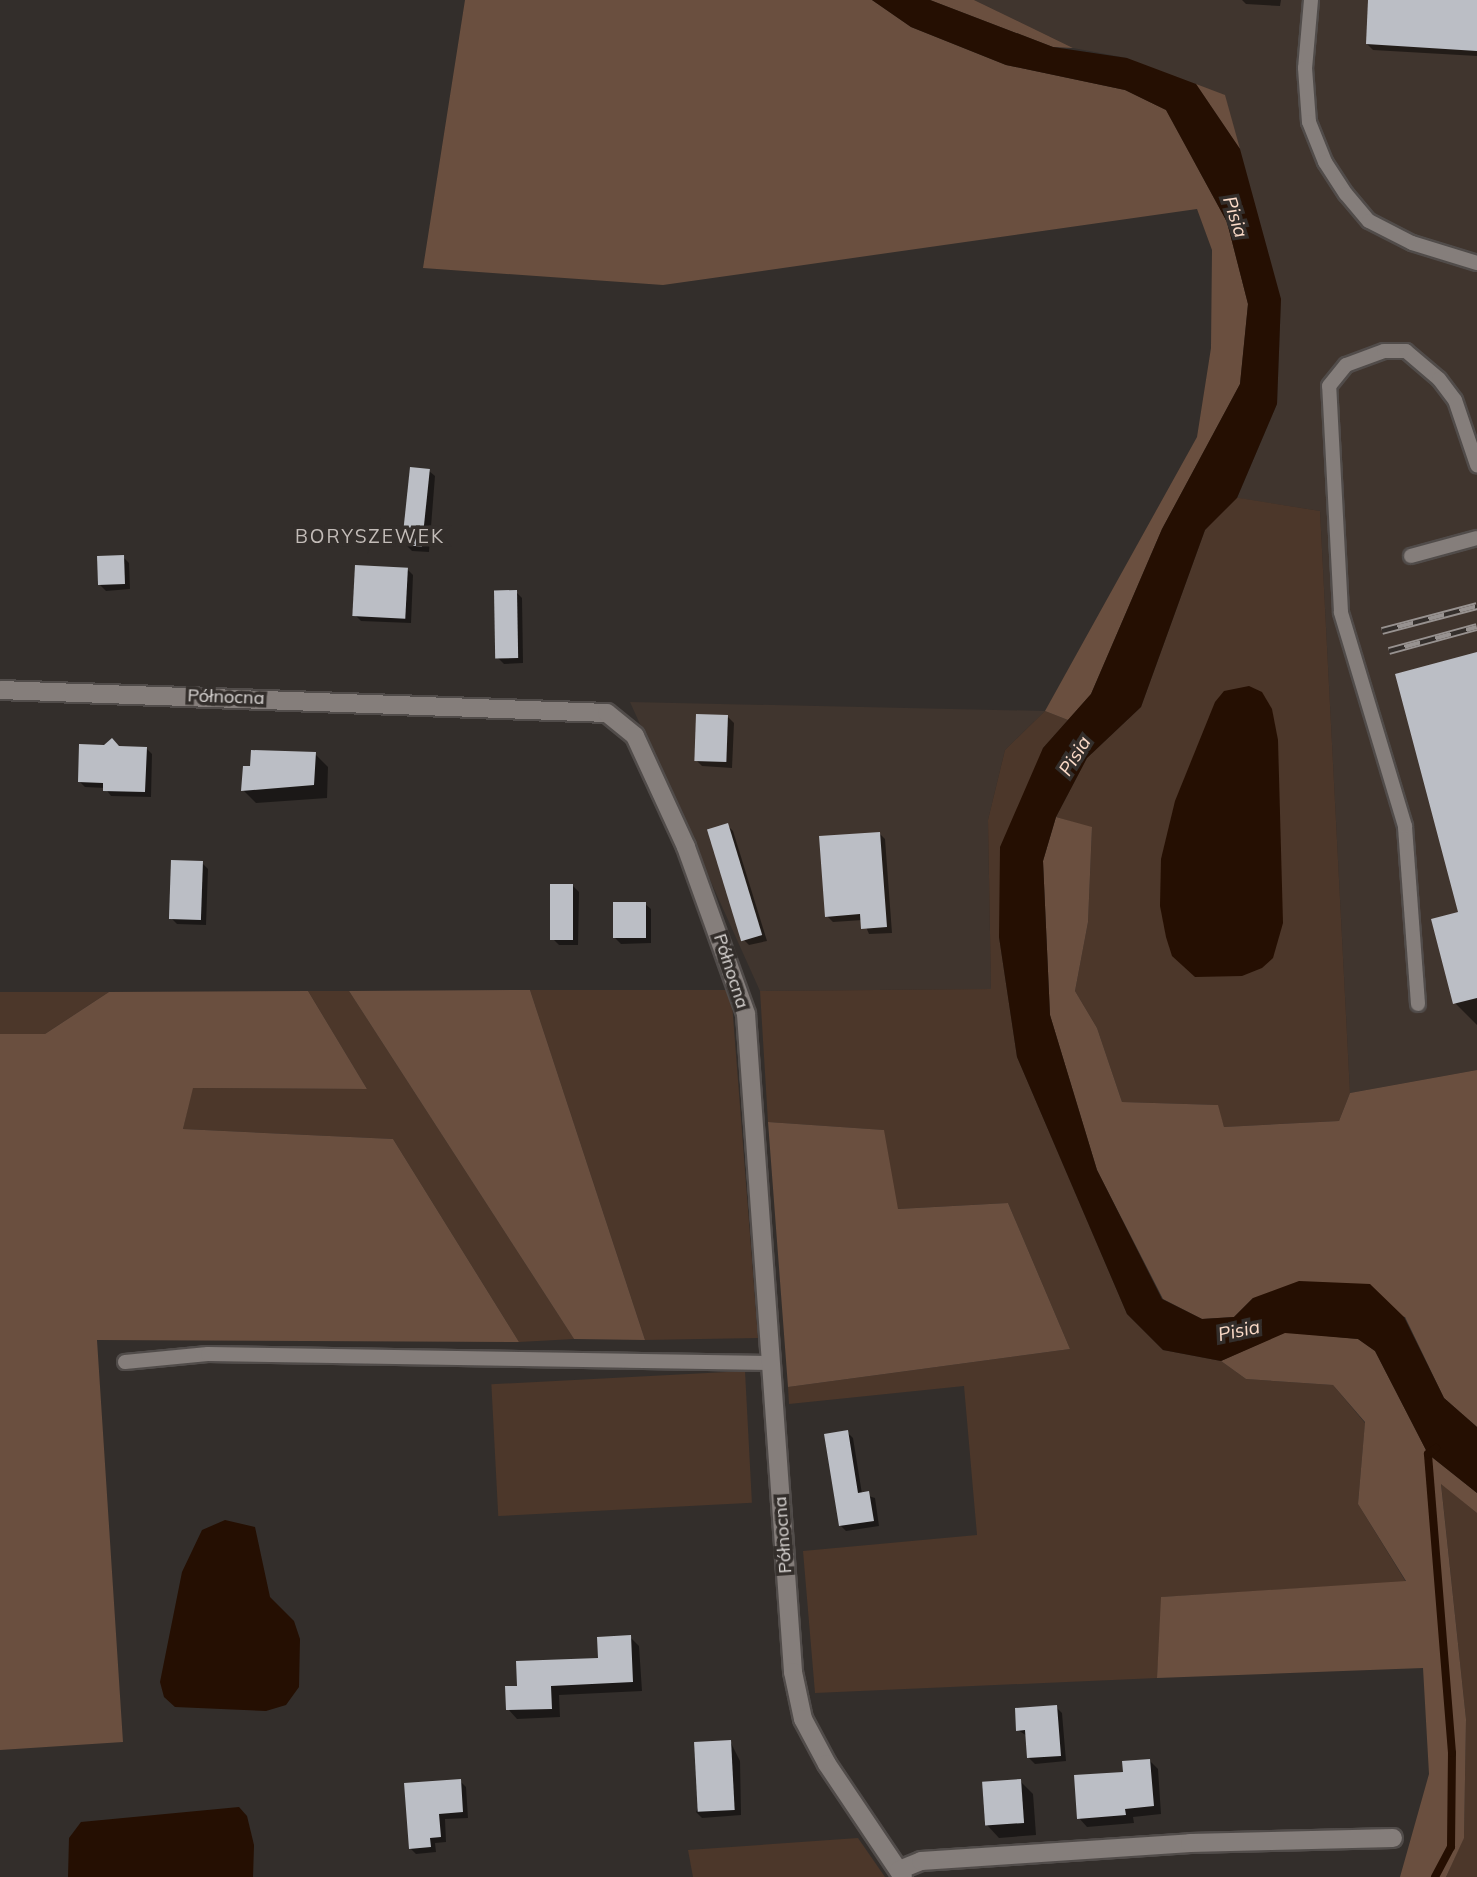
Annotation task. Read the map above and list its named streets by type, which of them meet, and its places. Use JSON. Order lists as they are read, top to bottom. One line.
{"streets":{"street":["Północna"]},"districts":["BORYSZEWEK"],"water":["Pisia"]}
